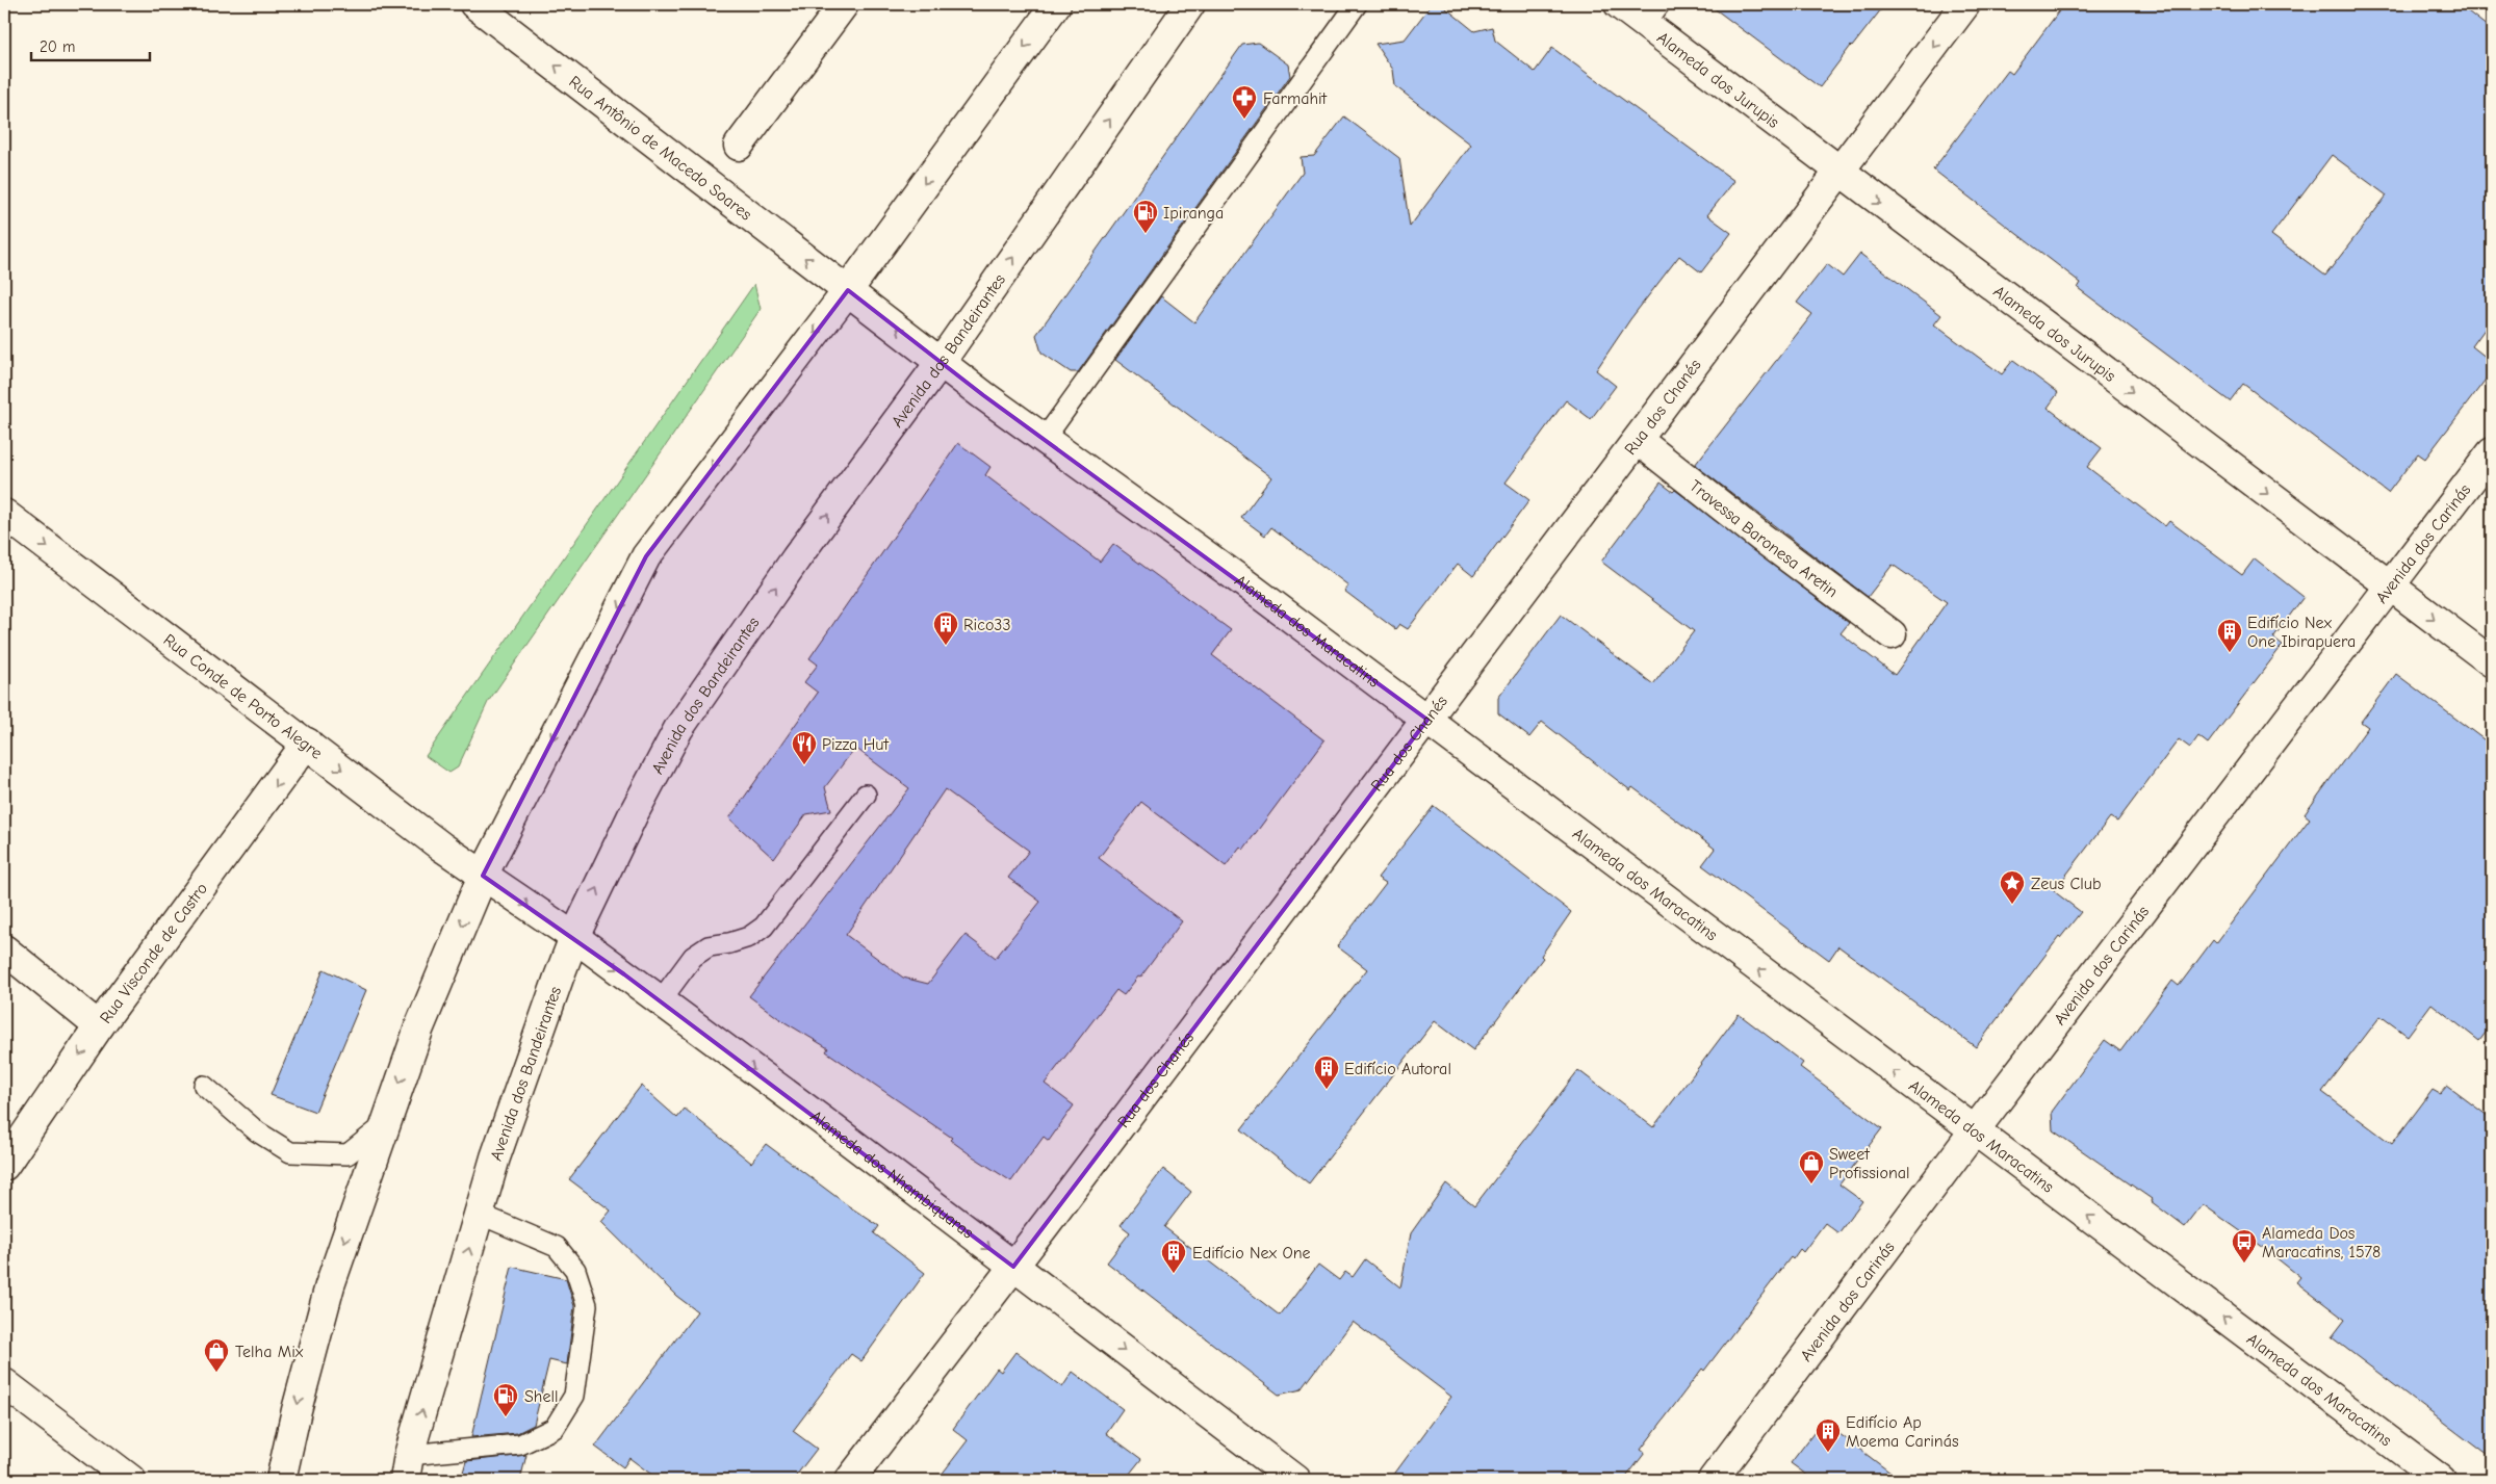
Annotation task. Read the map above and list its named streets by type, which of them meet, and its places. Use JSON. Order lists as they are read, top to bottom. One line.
{"streets":{"main road":["Alameda dos Jurupis","Rua Antônio de Macedo Soares","Avenida dos Bandeirantes","Rua dos Chanés","Travessa Baronesa Aretin","Avenida dos Carinás","Alameda dos Maracatins","Rua Conde de Porto Alegre","Rua Visconde de Castro","Alameda dos Nhambiquaras"]},"crossings":[["Alameda dos Jurupis","Rua dos Chanés"],["Alameda dos Jurupis","Avenida dos Carinás"],["Rua Antônio de Macedo Soares","Alameda dos Maracatins"],["Avenida dos Bandeirantes","Alameda dos Maracatins"],["Avenida dos Bandeirantes","Alameda dos Nhambiquaras"],["Rua dos Chanés","Travessa Baronesa Aretin"],["Rua dos Chanés","Alameda dos Maracatins"],["Rua dos Chanés","Alameda dos Nhambiquaras"],["Avenida dos Carinás","Alameda dos Maracatins"],["Rua Conde de Porto Alegre","Rua Visconde de Castro"],["Rua Conde de Porto Alegre","Alameda dos Nhambiquaras"]],"one_way":["Alameda dos Jurupis","Rua Antônio de Macedo Soares","Alameda dos Maracatins","Rua Conde de Porto Alegre","Alameda dos Nhambiquaras"],"places":{"pharmacy":["Farmahit"],"fuel station":["Ipiranga","Shell"],"building":["Rico33","Edifício Nex One Ibirapuera","Edifício Autoral","Edifício Nex One","Edifício Ap Moema Carinás"],"restaurant":["Pizza Hut"],"place":["Zeus Club"],"shop":["Sweet Profissional","Telha Mix"],"bus stop":["Alameda Dos Maracatins, 1578"]},"scale_bar":"20 m"}
